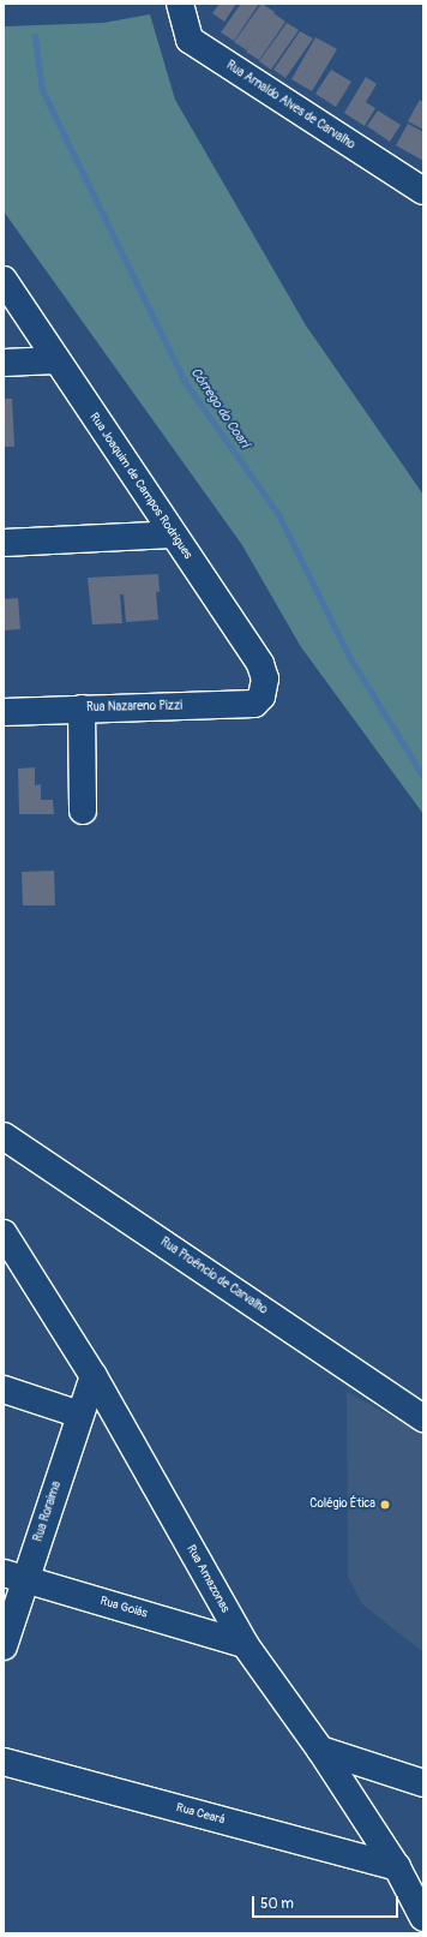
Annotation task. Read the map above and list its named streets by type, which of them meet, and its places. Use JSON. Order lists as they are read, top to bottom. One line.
{"streets":{"street":["Rua Arnaldo Alves de Carvalho","Rua Joaquim de Campos Rodrigues","Rua Nazareno Pizzi","Rua Proêncio de Carvalho","Rua Roraima","Rua Amazonas","Rua Goiás","Rua Ceará"]},"crossings":[["Rua Joaquim de Campos Rodrigues","Rua Nazareno Pizzi"],["Rua Roraima","Rua Amazonas"],["Rua Roraima","Rua Goiás"],["Rua Amazonas","Rua Goiás"],["Rua Amazonas","Rua Ceará"]],"water":["Córrego do Coarí"],"places":["Colégio Ética"],"scale_bar":"50 m"}
